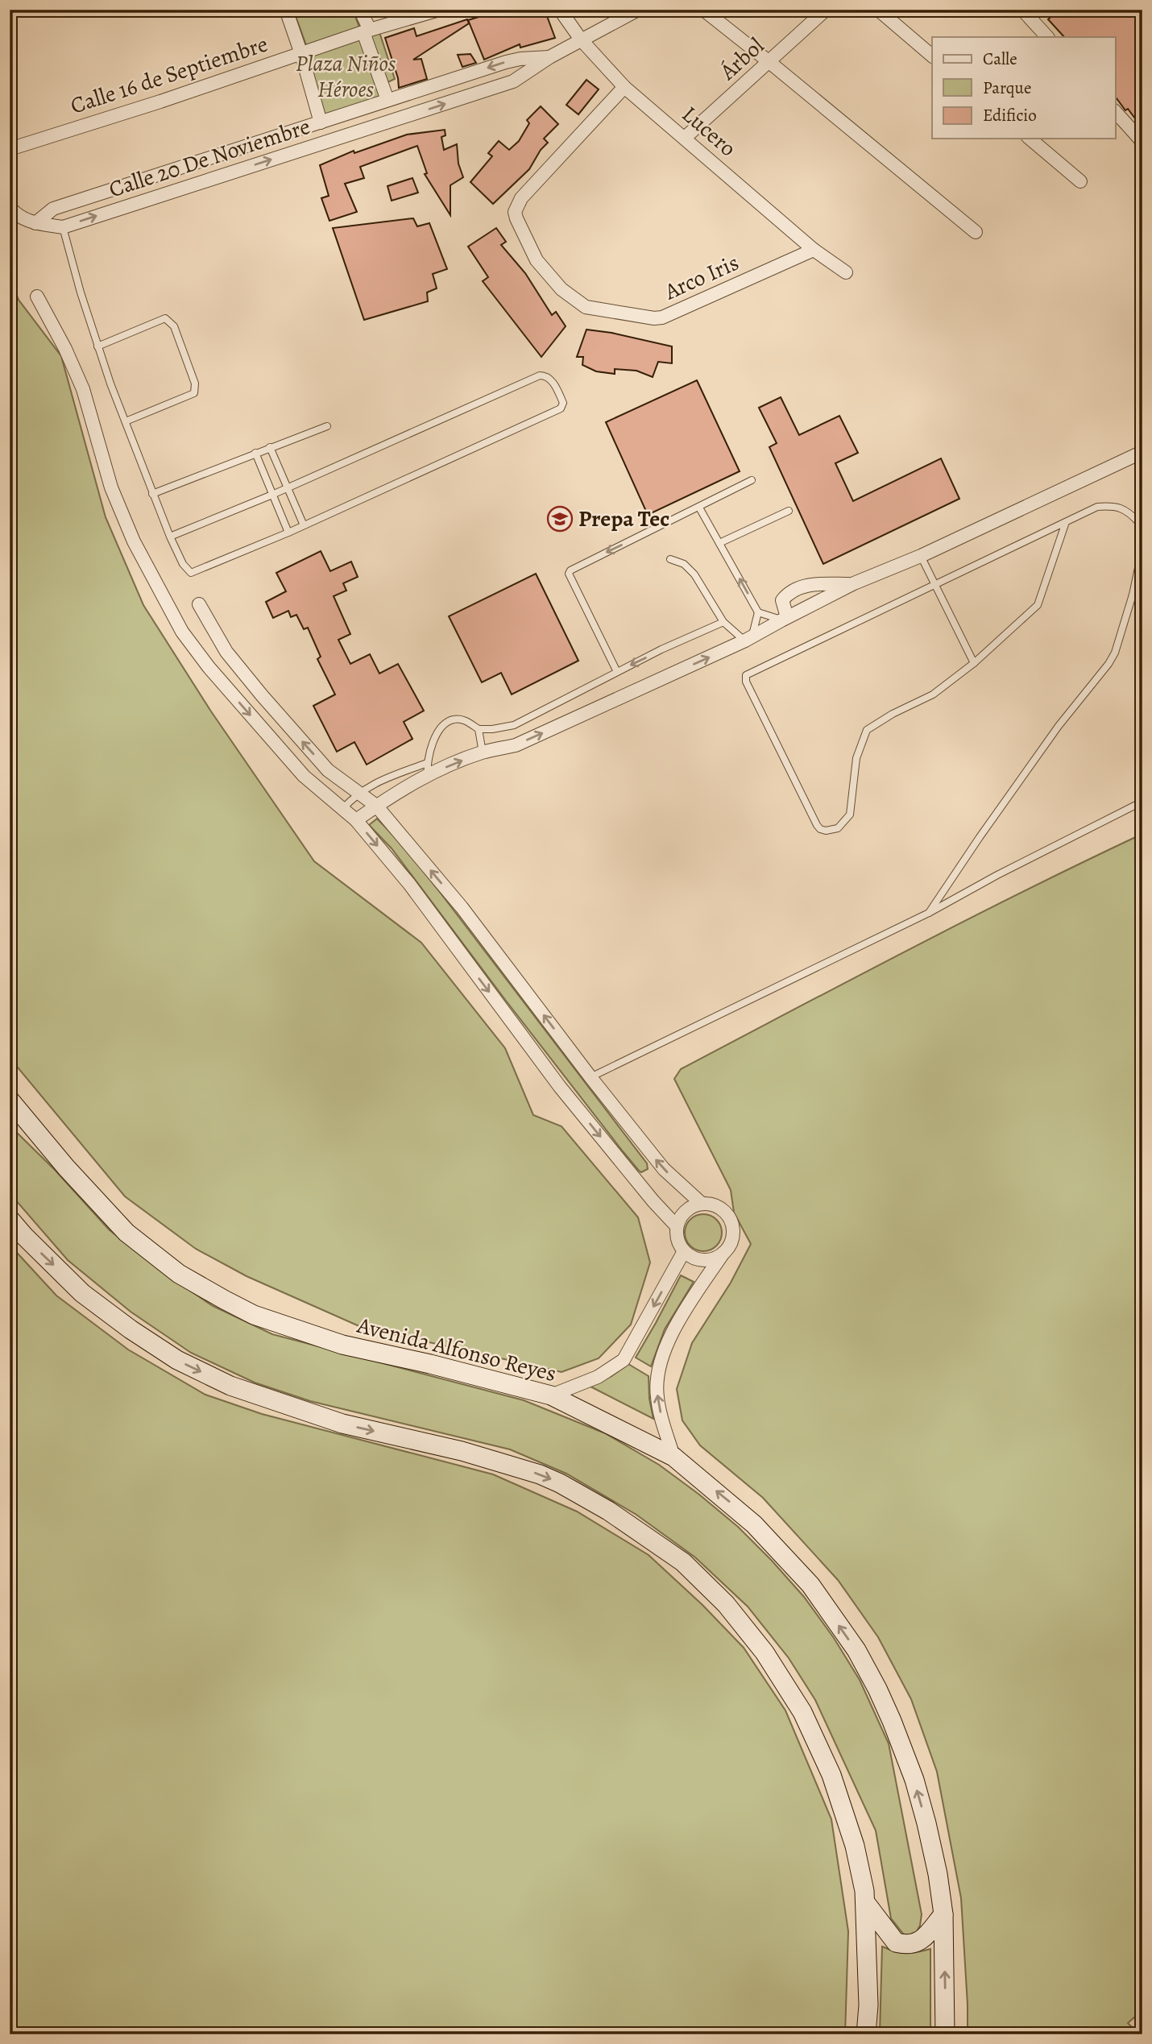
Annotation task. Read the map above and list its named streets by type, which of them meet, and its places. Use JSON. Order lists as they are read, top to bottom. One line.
{"streets":{"main road":["Avenida Alfonso Reyes"],"street":["Árbol","Calle 16 de Septiembre","Lucero","Calle 20 De Noviembre","Arco Iris"]},"crossings":[["Árbol","Lucero"],["Lucero","Arco Iris"]],"one_way":["Avenida Alfonso Reyes"],"parks":["Plaza Niños Héroes"],"places":{"school or university":["Prepa Tec"]},"legend":["Calle","Parque","Edificio"]}
